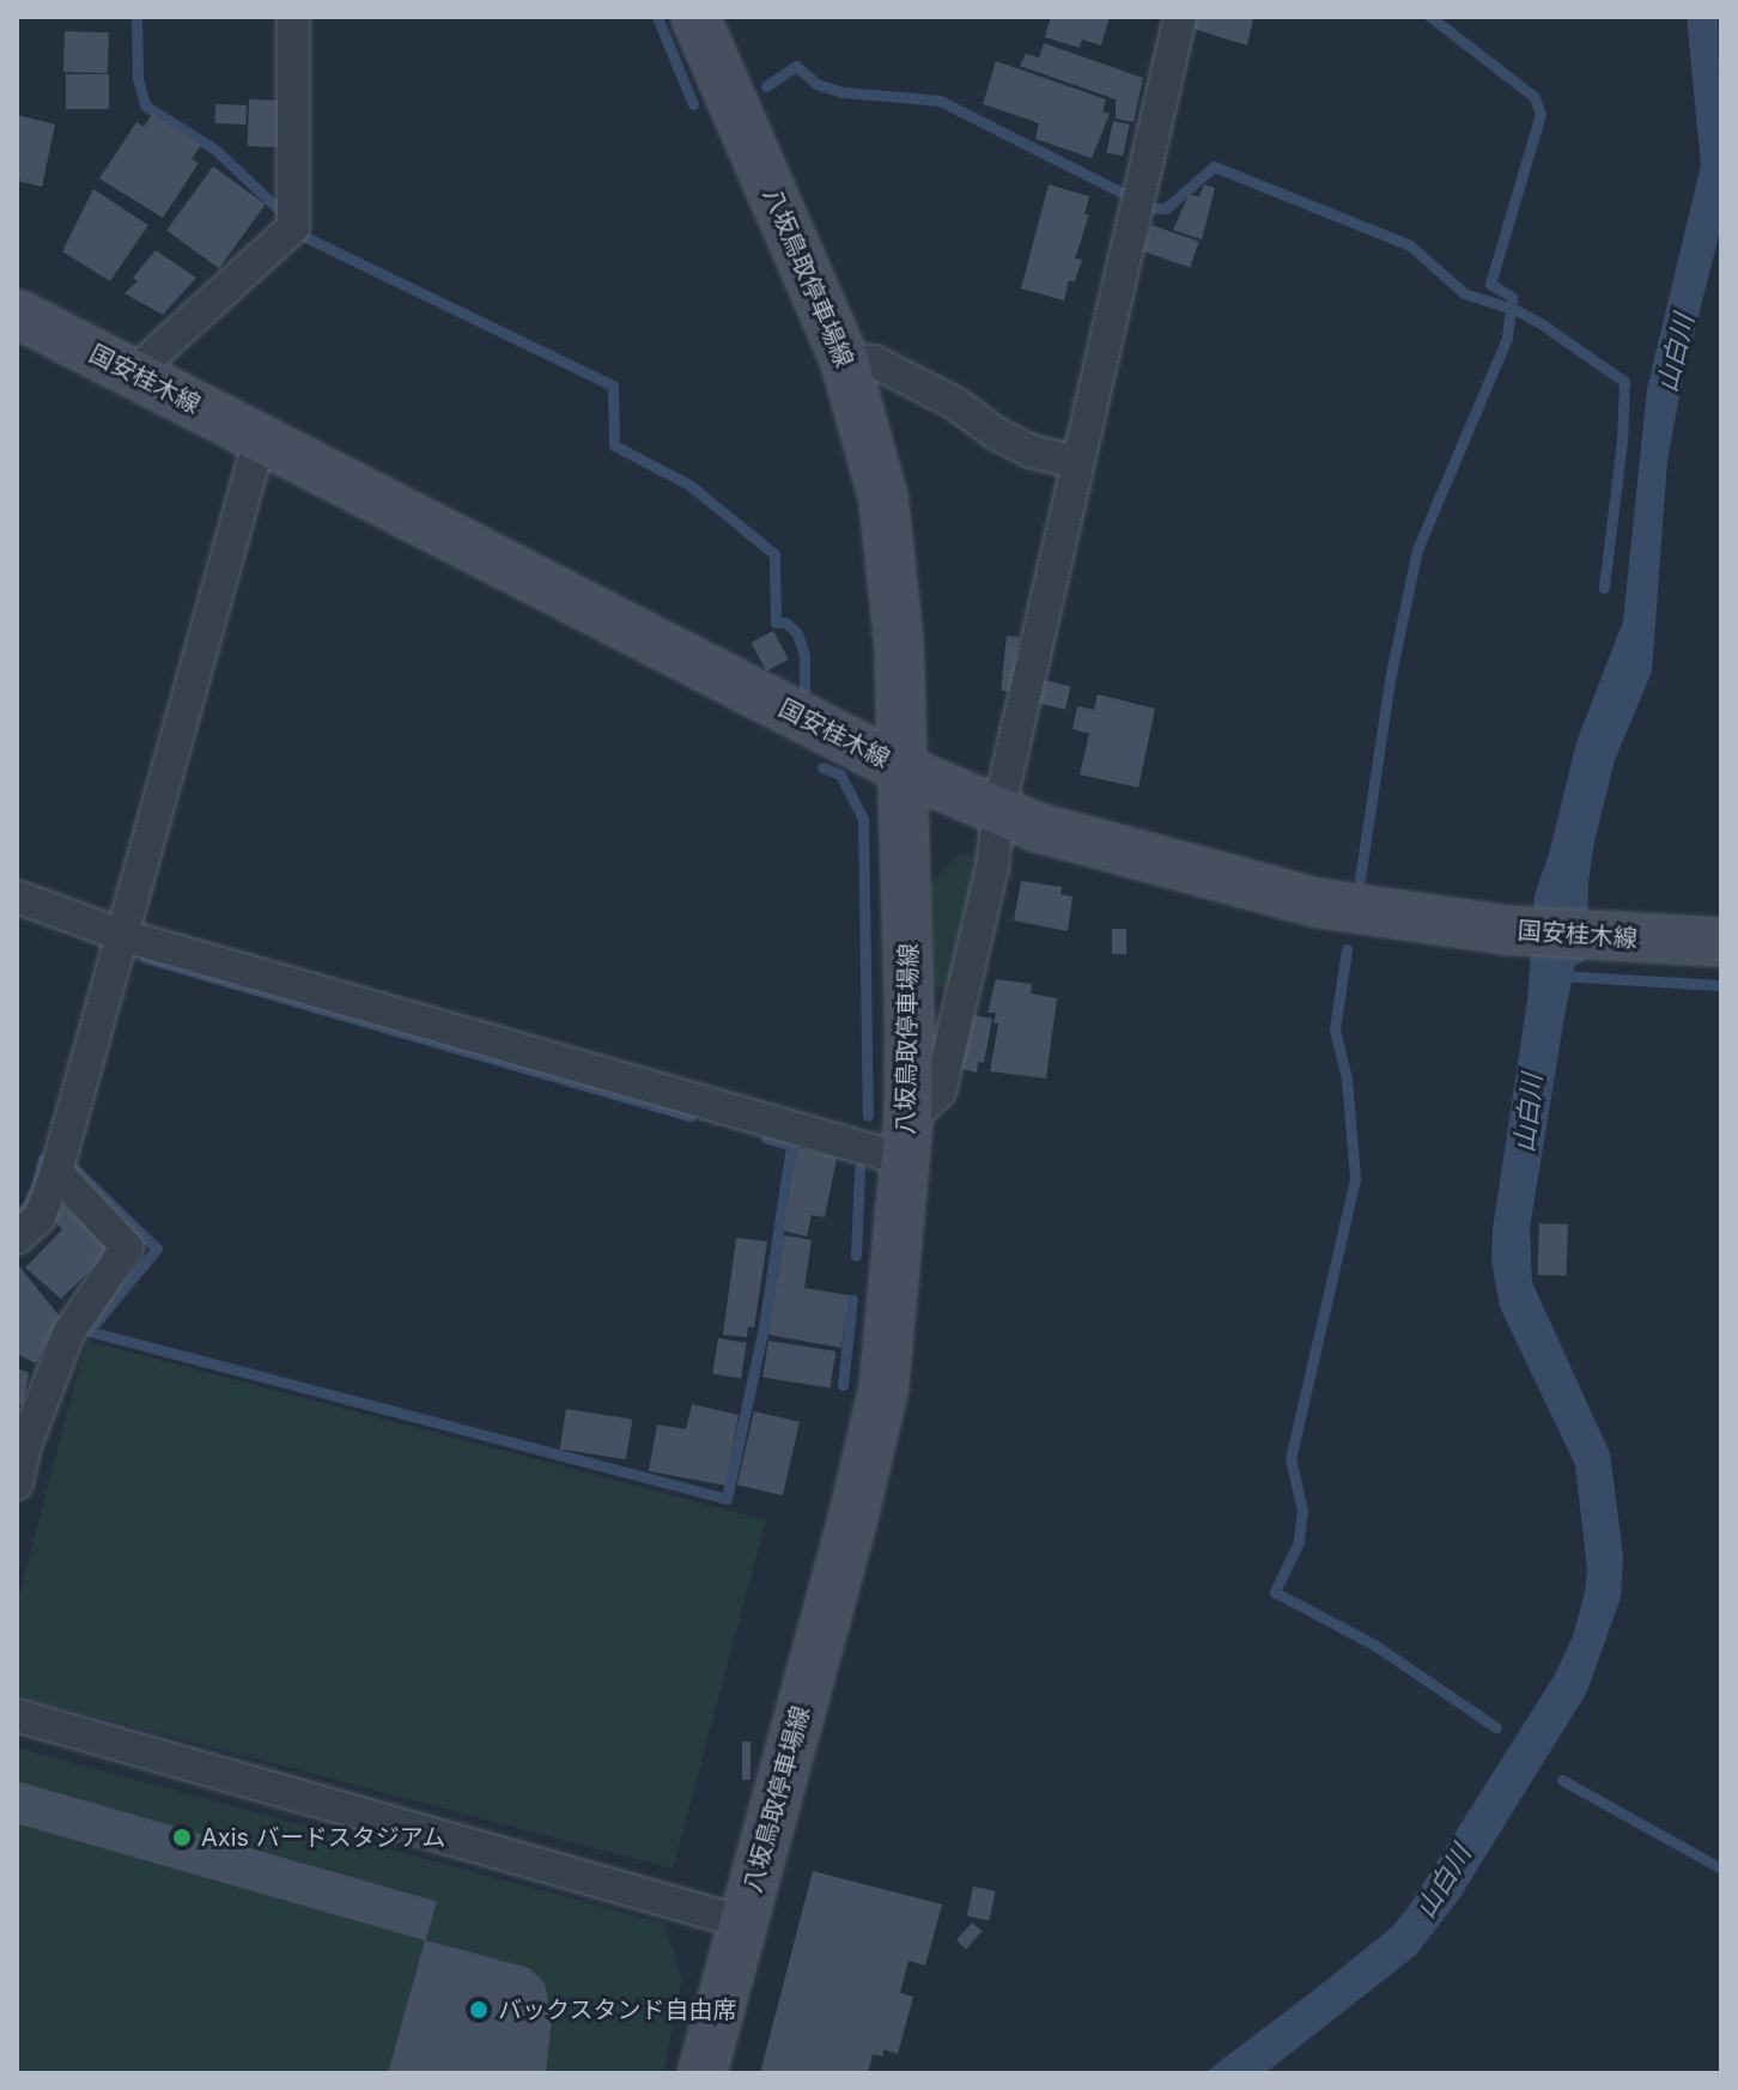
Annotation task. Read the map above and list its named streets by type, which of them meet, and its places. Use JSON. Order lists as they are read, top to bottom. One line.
{"streets":{"main road":["八坂鳥取停車場線","国安桂木線"]},"crossings":[["八坂鳥取停車場線","国安桂木線"]],"water":["山白川"],"places":["Axis バードスタジアム","バックスタンド自由席"]}
